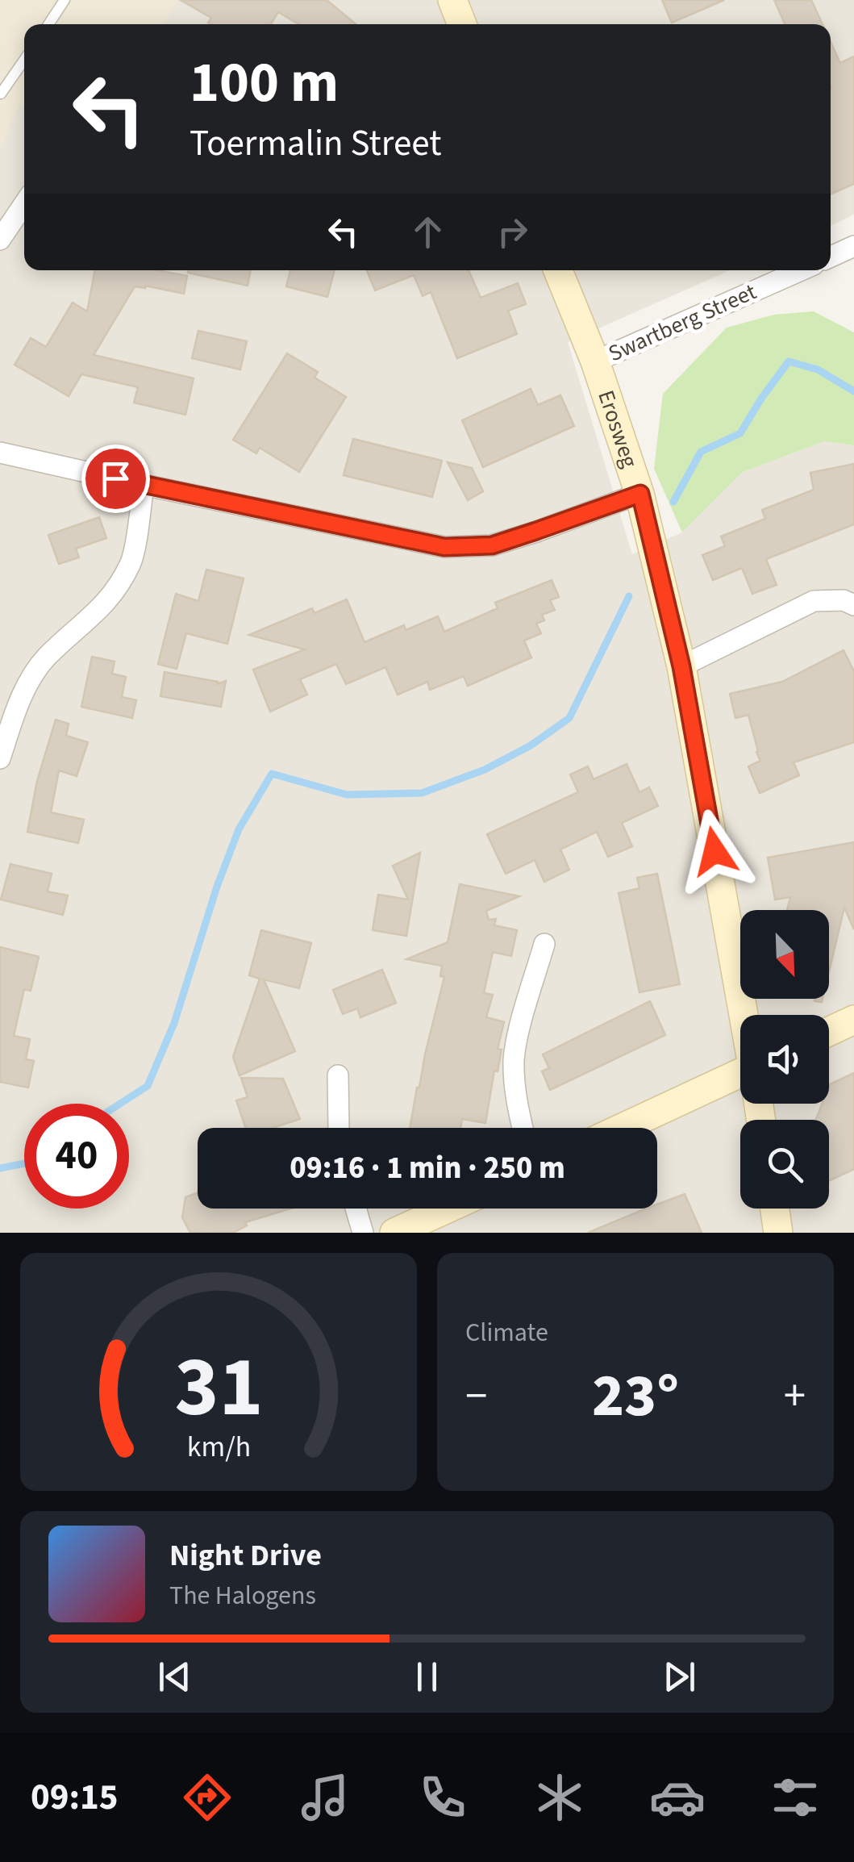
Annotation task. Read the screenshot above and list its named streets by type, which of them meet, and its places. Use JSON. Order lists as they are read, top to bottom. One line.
{"streets":{"street":["Swartberg Street","Erosweg"]},"crossings":[["Swartberg Street","Erosweg"]],"north":"bottom right","page":{"turn":["100 m","Toermalin Street"],"limit":"40","trip":"09:16 · 1 min · 250 m","tile":"Climate","heat":["−","23°","+"],"song":["Night Drive","The Halogens"],"tabs":"09:15","gauge":["31","km/h"]}}
